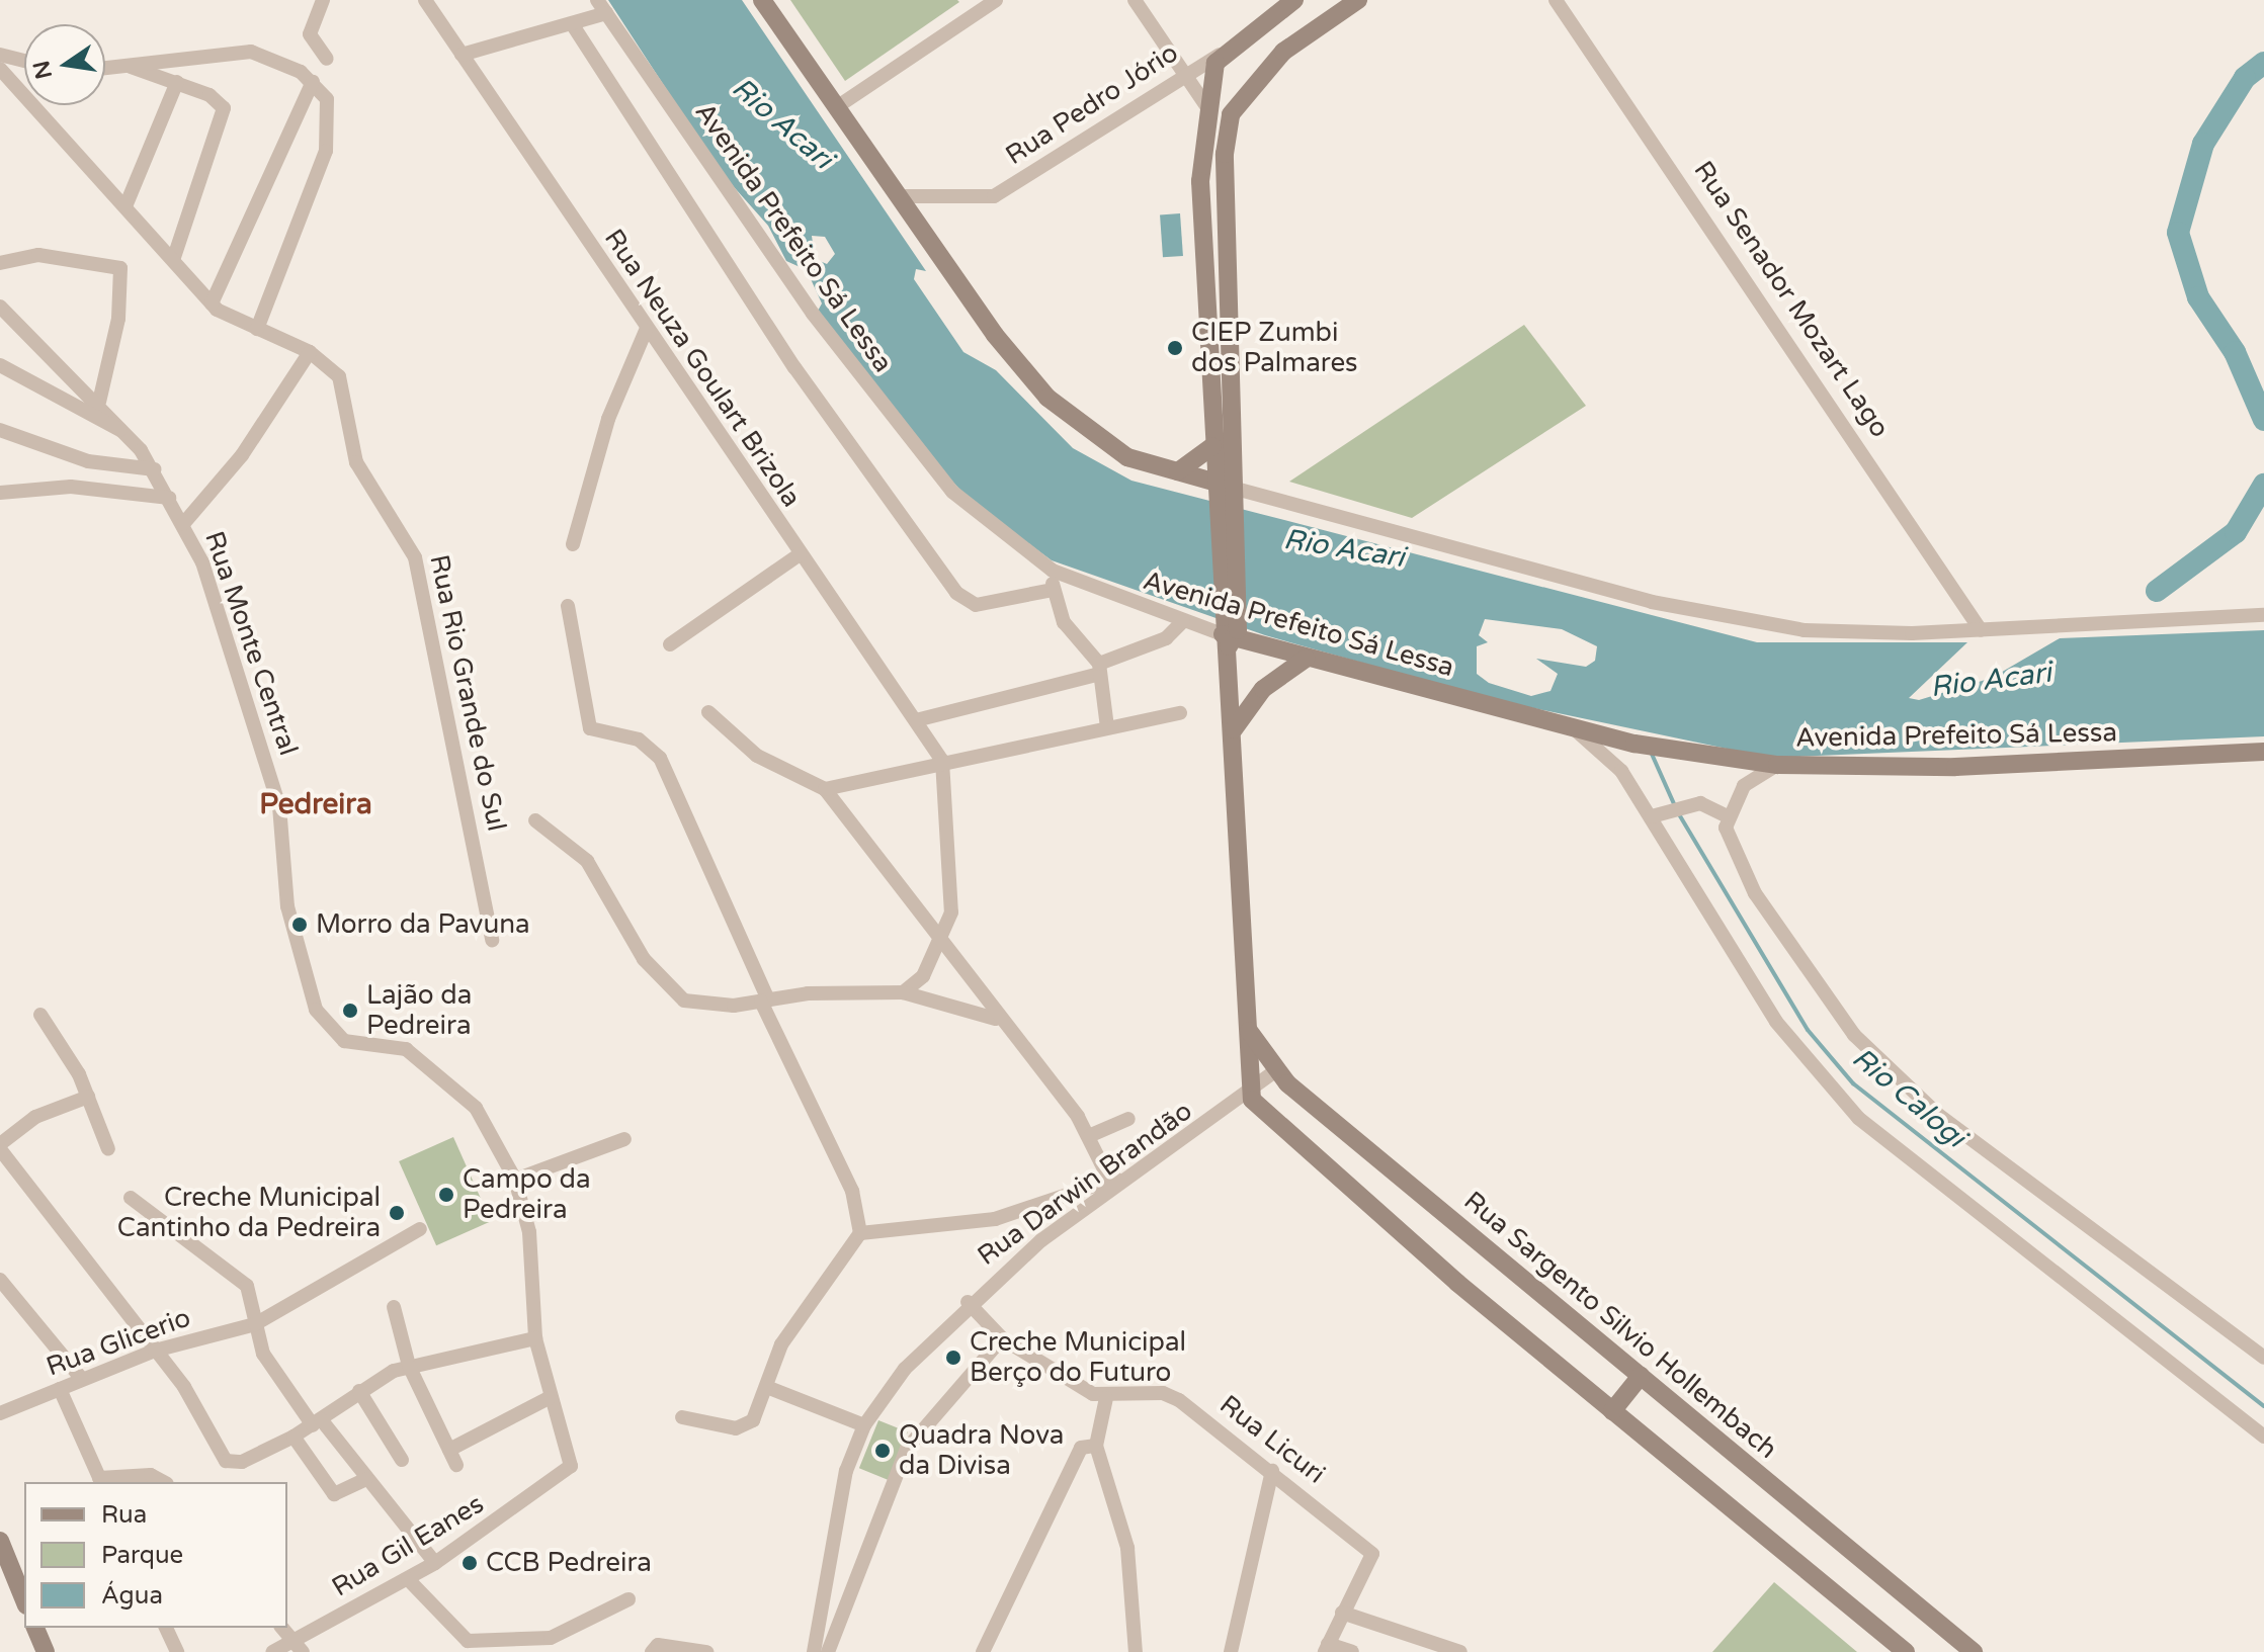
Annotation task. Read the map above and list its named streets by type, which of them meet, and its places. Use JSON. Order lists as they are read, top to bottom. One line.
{"streets":{"main road":["Rua Pedro Jório","Avenida Prefeito Sá Lessa","Rua Sargento Silvio Hollembach"],"street":["Rua Senador Mozart Lago","Rua Neuza Goulart Brizola","Rua Monte Central","Rua Rio Grande do Sul","Rua Darwin Brandão","Rua Glicerio","Rua Licuri","Rua Gil Eanes"]},"crossings":[["Rua Monte Central","Rua Gil Eanes"],["Rua Darwin Brandão","Rua Sargento Silvio Hollembach"]],"districts":["Pedreira"],"water":["Rio Acari","Rio Calogi"],"places":["CIEP Zumbi dos Palmares","Morro da Pavuna","Lajão da Pedreira","Campo da Pedreira","Creche Municipal Cantinho da Pedreira","Creche Municipal Berço do Futuro","Quadra Nova da Divisa","CCB Pedreira"],"legend":["Rua","Parque","Água"],"north":"left"}
